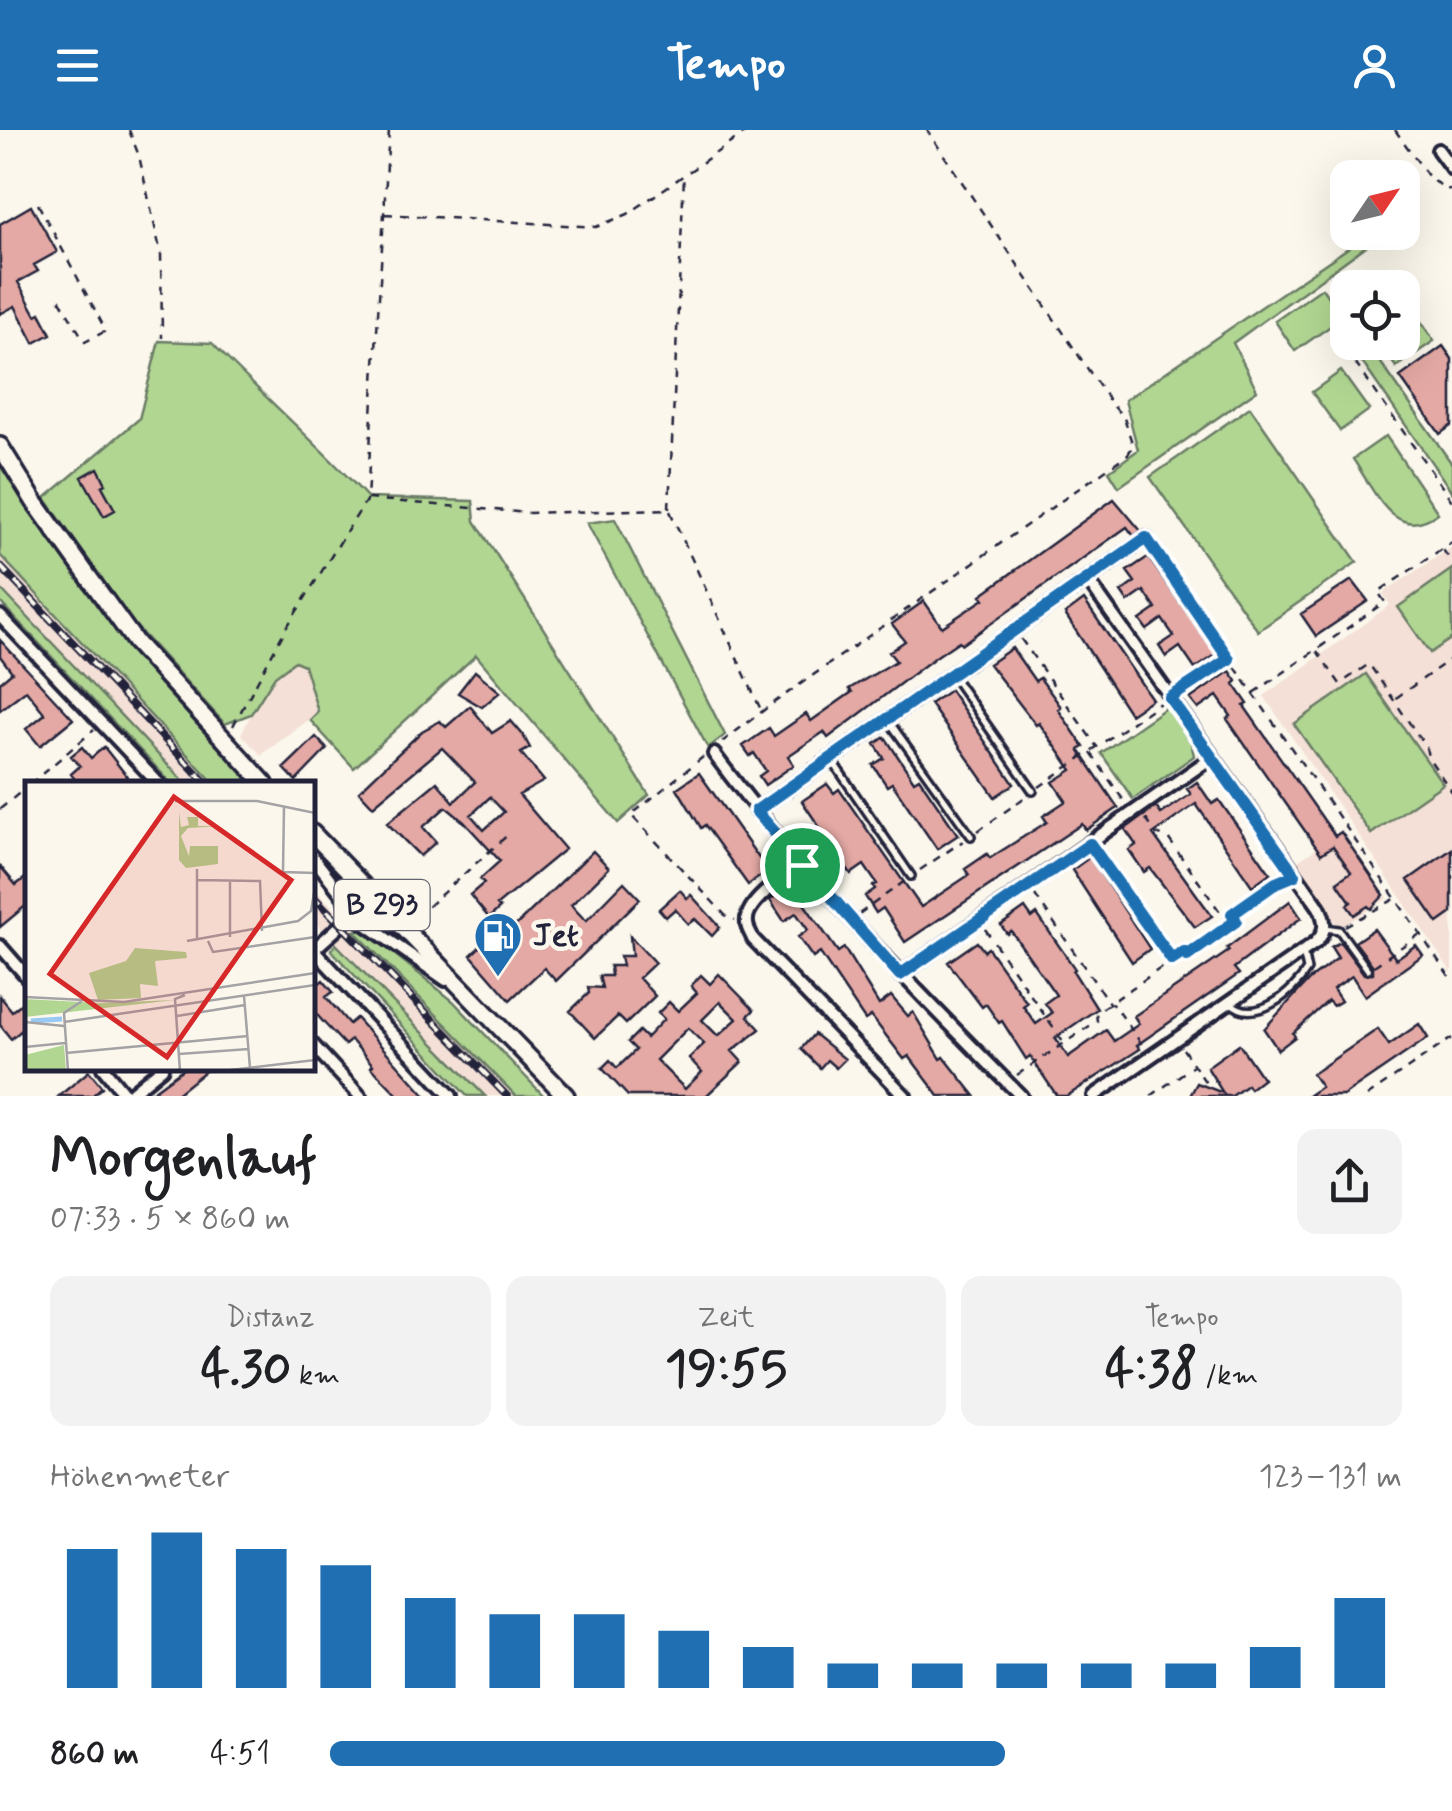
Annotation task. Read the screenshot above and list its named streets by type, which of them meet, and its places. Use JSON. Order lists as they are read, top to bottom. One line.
{"streets":{"main road":["B 293"]},"places":{"fuel station":["Jet"]},"north":"top right","page":{"header":"Tempo","heading":["Morgenlauf","07:33 · 5 × 860 m"],"stats":[["Distanz","4.30 km"],["Zeit","19:55"],["Tempo","4:38 /km"]],"chart":["Höhenmeter","123–131 m"],"list":[{"name":"860 m","note":"4:51"}]}}
